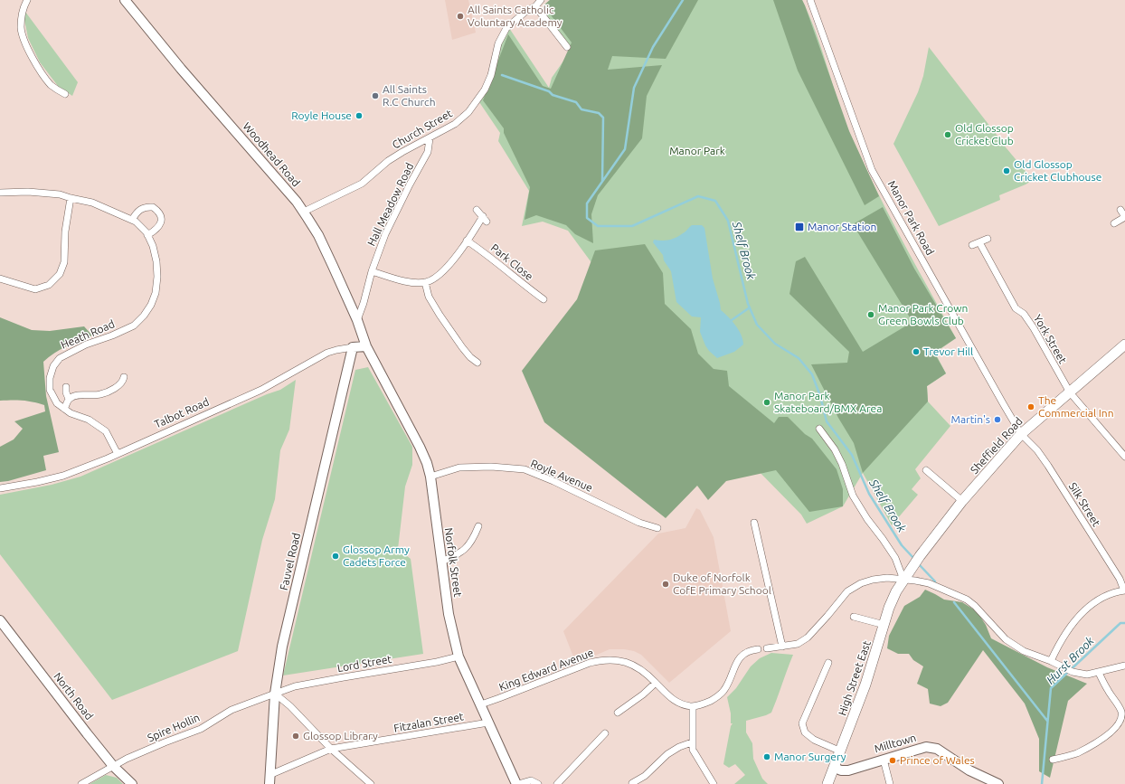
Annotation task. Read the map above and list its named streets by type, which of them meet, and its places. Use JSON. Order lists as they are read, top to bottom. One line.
{"streets":{"main road":["Woodhead Road","Talbot Road","Sheffield Road","Fauvel Road","Norfolk Street","High Street East","North Road","Milltown"],"street":["Church Street","Hall Meadow Road","Manor Park Road","Park Close","Heath Road","York Street","Royle Avenue","Silk Street","Lord Street","King Edward Avenue","Fitzalan Street","Spire Hollin"]},"crossings":[["Church Street","Woodhead Road"],["Church Street","Hall Meadow Road"],["Woodhead Road","Hall Meadow Road"],["Woodhead Road","Talbot Road"],["Woodhead Road","Norfolk Street"],["Manor Park Road","Sheffield Road"],["Manor Park Road","Silk Street"],["Heath Road","Talbot Road"],["York Street","Sheffield Road"],["Talbot Road","Fauvel Road"],["Talbot Road","Norfolk Street"],["Sheffield Road","Silk Street"],["Sheffield Road","High Street East"],["Royle Avenue","Norfolk Street"],["Fauvel Road","Lord Street"],["Fauvel Road","Fitzalan Street"],["Fauvel Road","Spire Hollin"],["Norfolk Street","Lord Street"],["Norfolk Street","King Edward Avenue"],["Norfolk Street","Fitzalan Street"],["Lord Street","Spire Hollin"],["High Street East","Milltown"],["North Road","Spire Hollin"]],"water":["Shelf Brook","Hurst Brook"],"parks":["Manor Park"],"places":{"other":["All Saints Catholic Voluntary Academy","All Saints R.C Church","Royle House","Old Glossop Cricket Club","Old Glossop Cricket Clubhouse","Manor Park Crown Green Bowls Club","Trevor Hill","Manor Park Skateboard/BMX Area","The Commercial Inn","Martin's","Glossop Army Cadets Force","Duke of Norfolk CofE Primary School","Glossop Library","Manor Surgery","Prince of Wales"],"transit":["Manor Station"]}}
